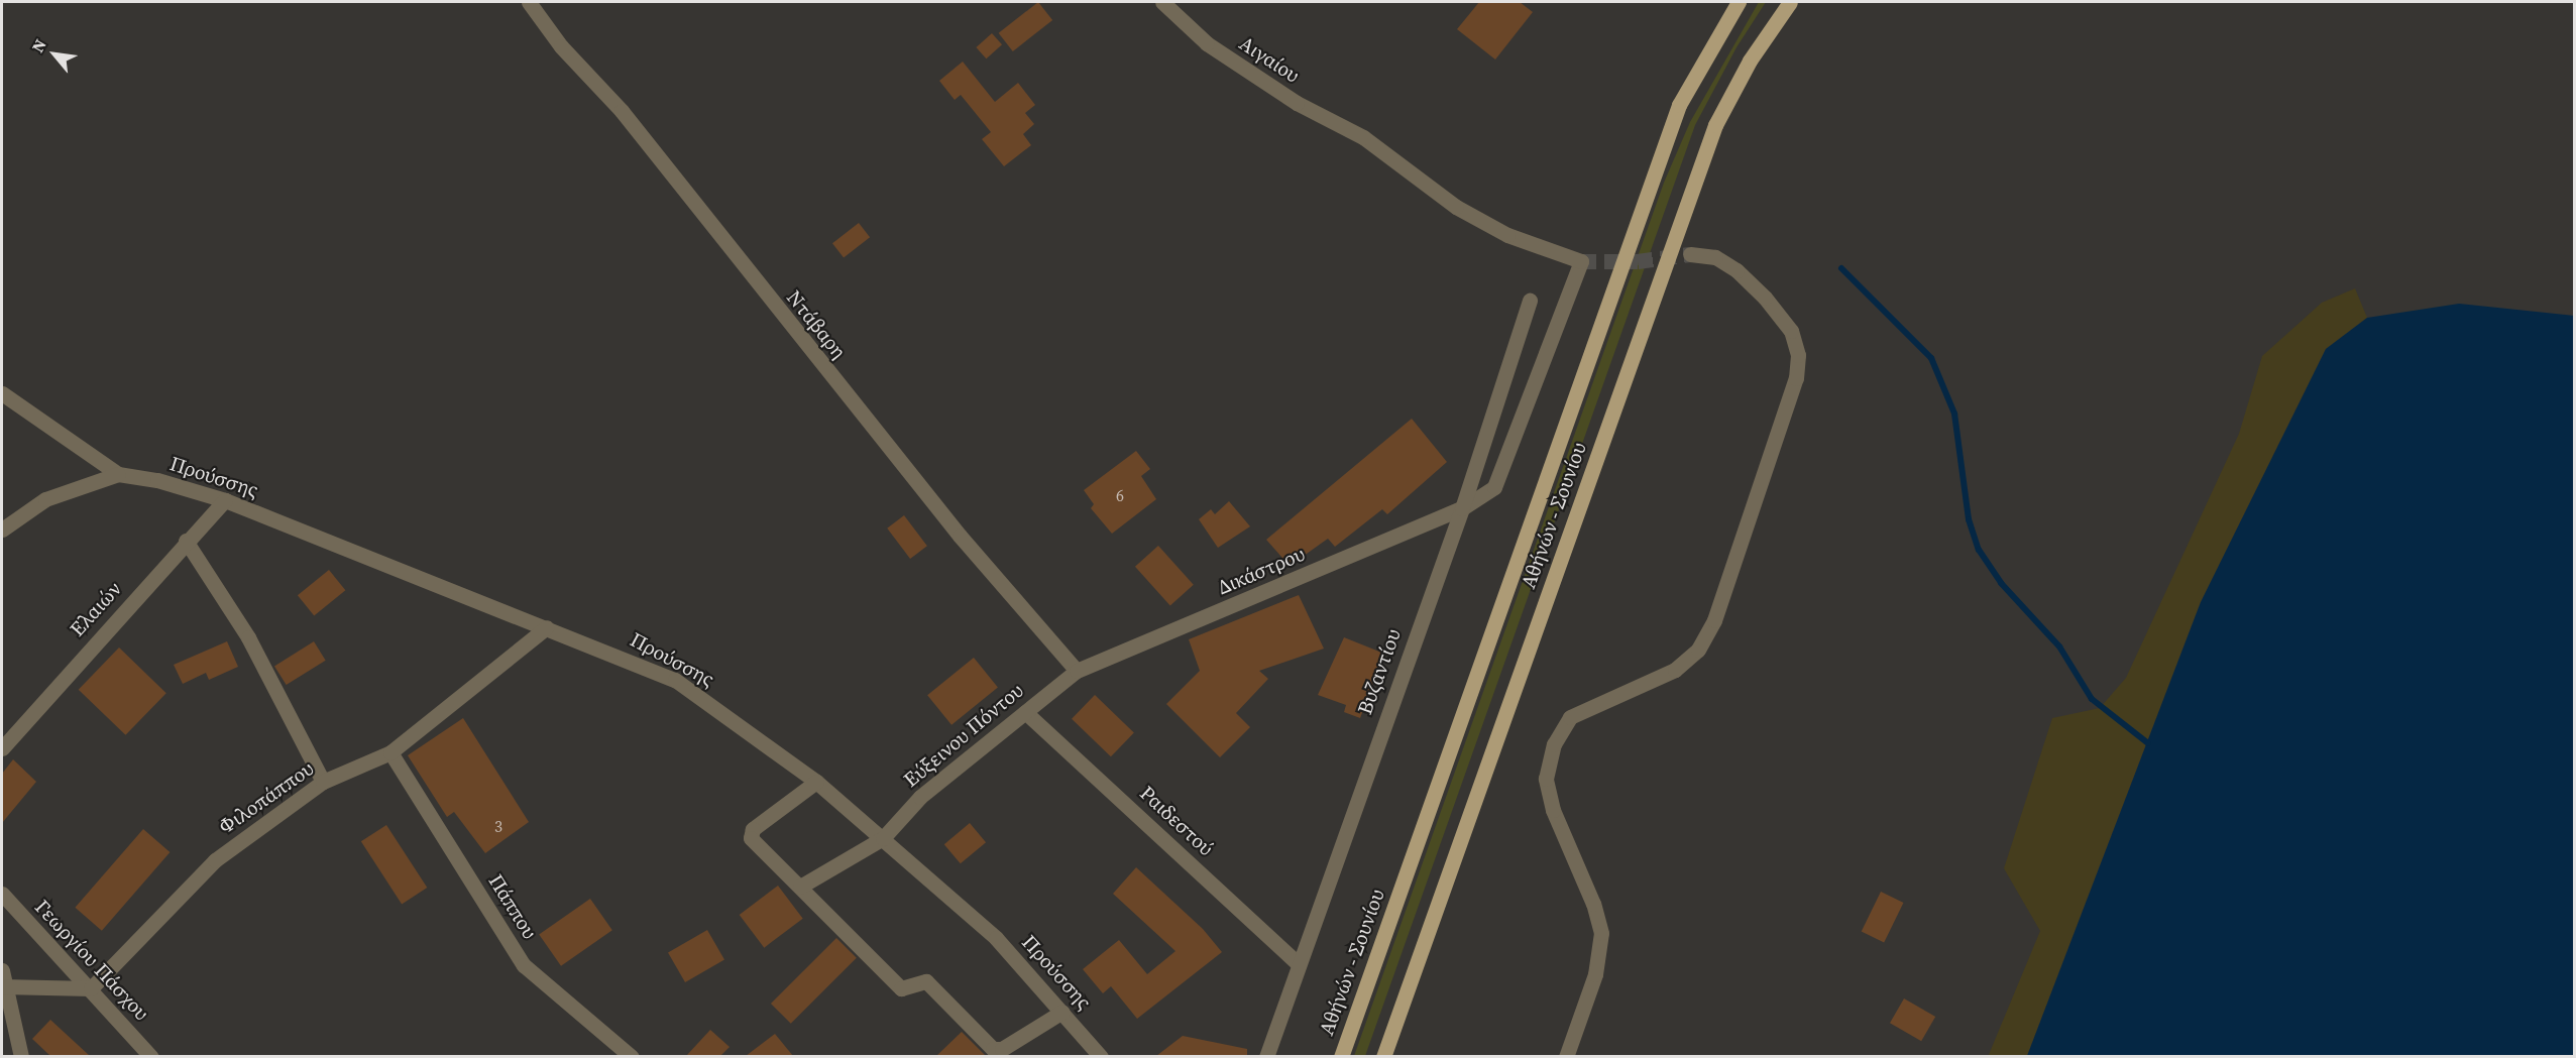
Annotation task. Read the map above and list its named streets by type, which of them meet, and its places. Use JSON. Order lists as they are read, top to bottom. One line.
{"streets":{"main road":["Αθήνών - Σουνίου"],"street":["Αιγαίου","Ντάβαρη","Προύσσης","Δικάστρου","Ελαιών","Βυζαντίου","Εύξεινου Πόντου","Φιλοπάππου","Ραιδεστού","Πάππου","Γεωργίου Πάσχου"]},"crossings":[["Αιγαίου","Δικάστρου"],["Αιγαίου","Βυζαντίου"],["Ντάβαρη","Δικάστρου"],["Ντάβαρη","Εύξεινου Πόντου"],["Προύσσης","Ελαιών"],["Προύσσης","Εύξεινου Πόντου"],["Προύσσης","Φιλοπάππου"],["Δικάστρου","Βυζαντίου"],["Δικάστρου","Εύξεινου Πόντου"],["Βυζαντίου","Ραιδεστού"],["Εύξεινου Πόντου","Ραιδεστού"],["Φιλοπάππου","Πάππου"],["Φιλοπάππου","Γεωργίου Πάσχου"]],"house_numbers":["6","3"],"north":"top left"}
